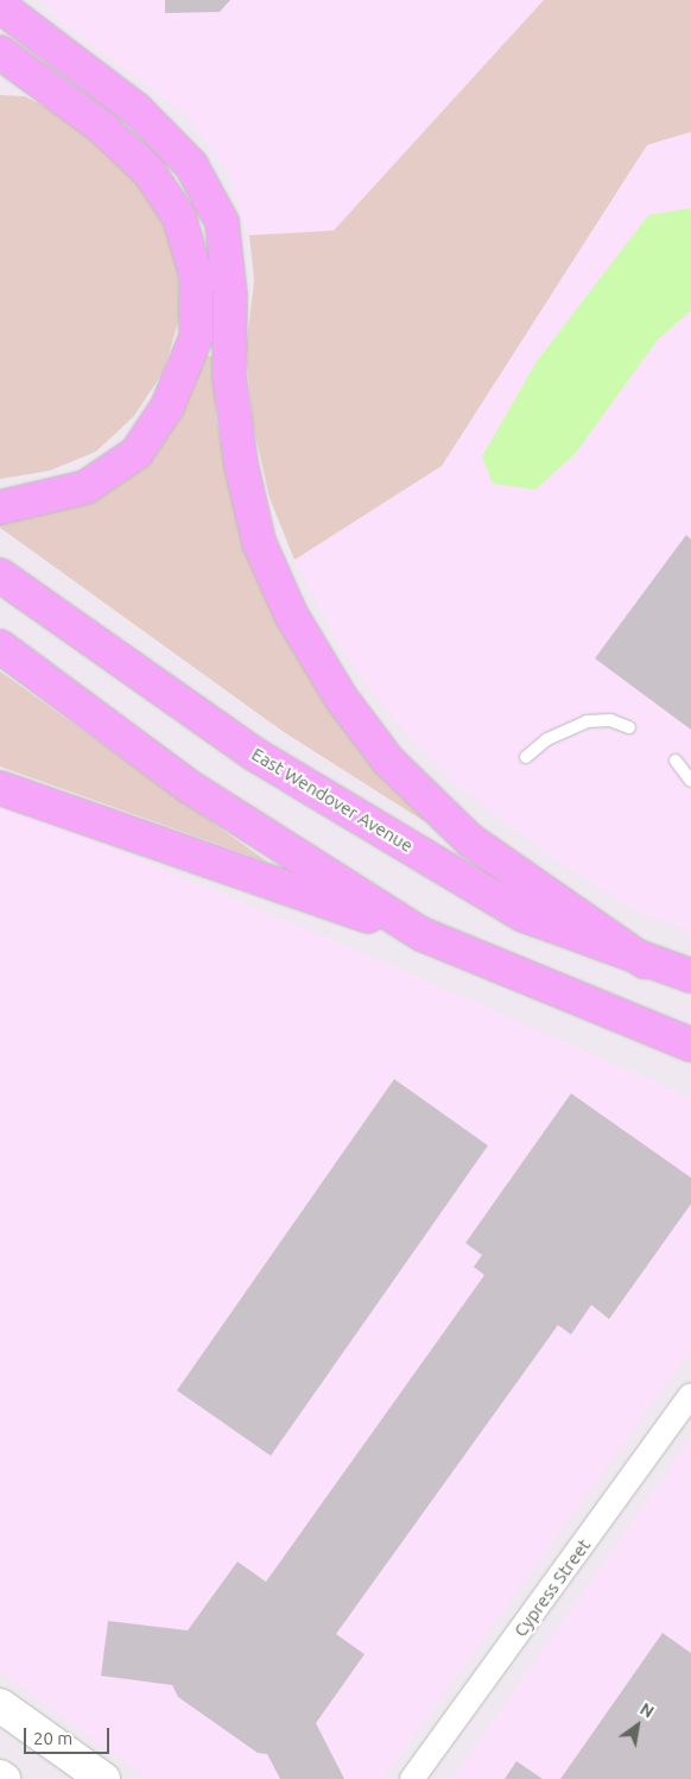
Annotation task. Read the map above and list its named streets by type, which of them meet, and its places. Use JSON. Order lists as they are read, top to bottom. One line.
{"streets":{"highway":["East Wendover Avenue"],"street":["Cypress Street"]},"scale_bar":"20 m","north":"top right"}
